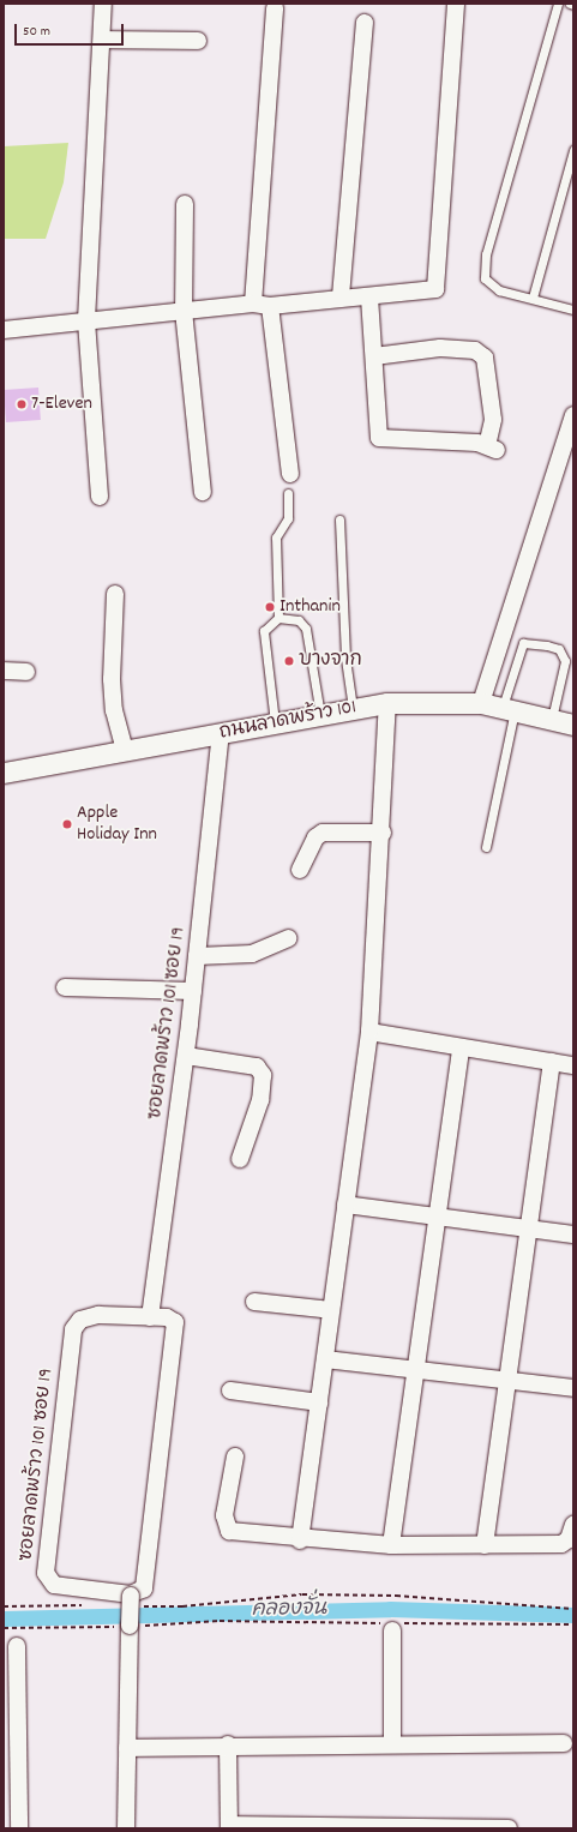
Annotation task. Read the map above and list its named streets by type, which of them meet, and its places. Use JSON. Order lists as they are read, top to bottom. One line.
{"streets":{"street":["ถนนลาดพร้าว 101","ซอยลาดพร้าว 101 ซอย 19"]},"crossings":[["ถนนลาดพร้าว 101","ซอยลาดพร้าว 101 ซอย 19"]],"water":["คลองจั่น"],"places":["7-Eleven","Inthanin","บางจาก","Apple Holiday Inn"],"scale_bar":"50 m"}
